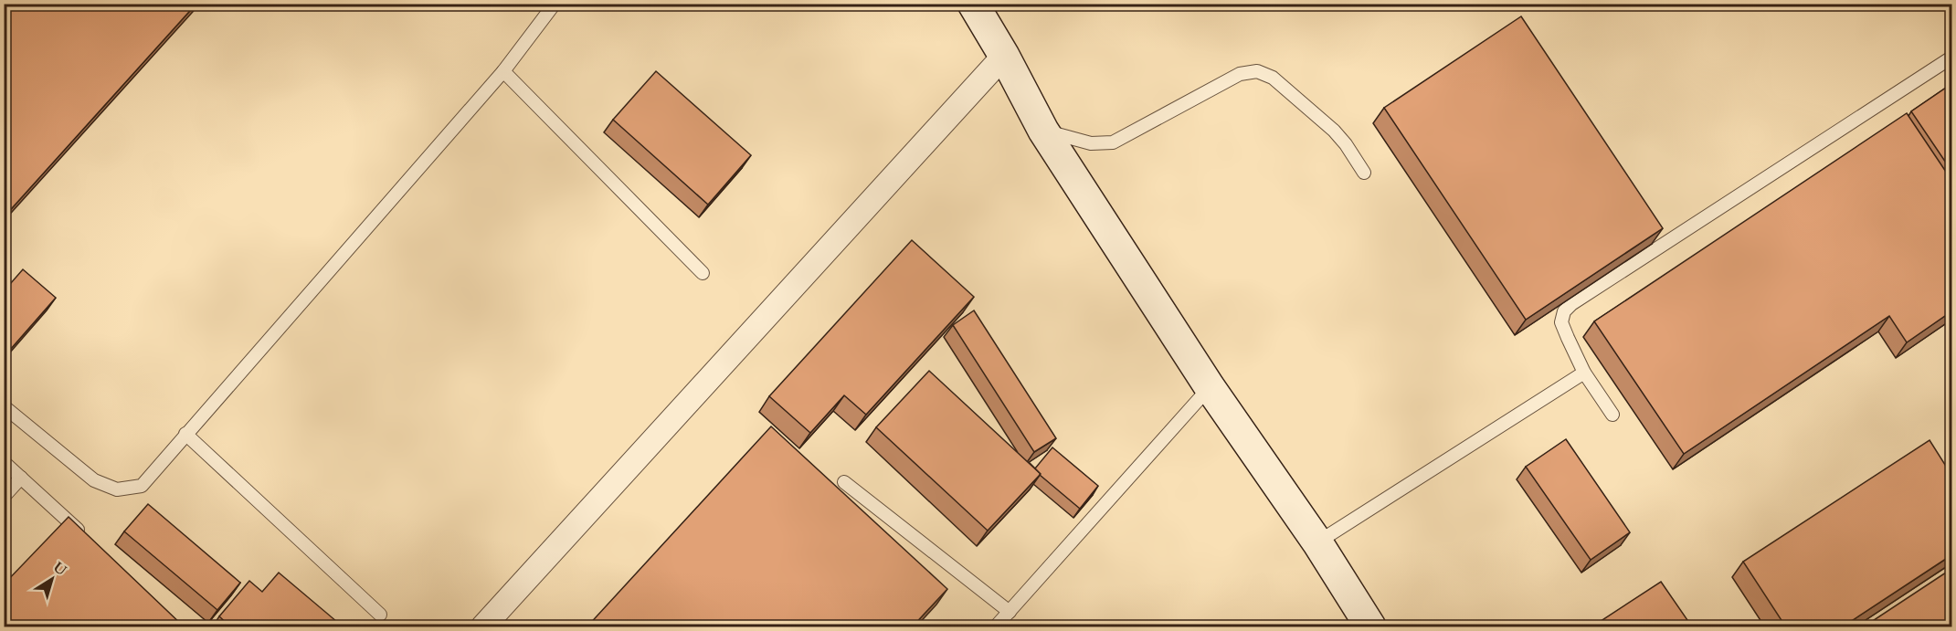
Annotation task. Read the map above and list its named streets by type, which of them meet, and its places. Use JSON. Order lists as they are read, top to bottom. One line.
{"north":"top right"}
